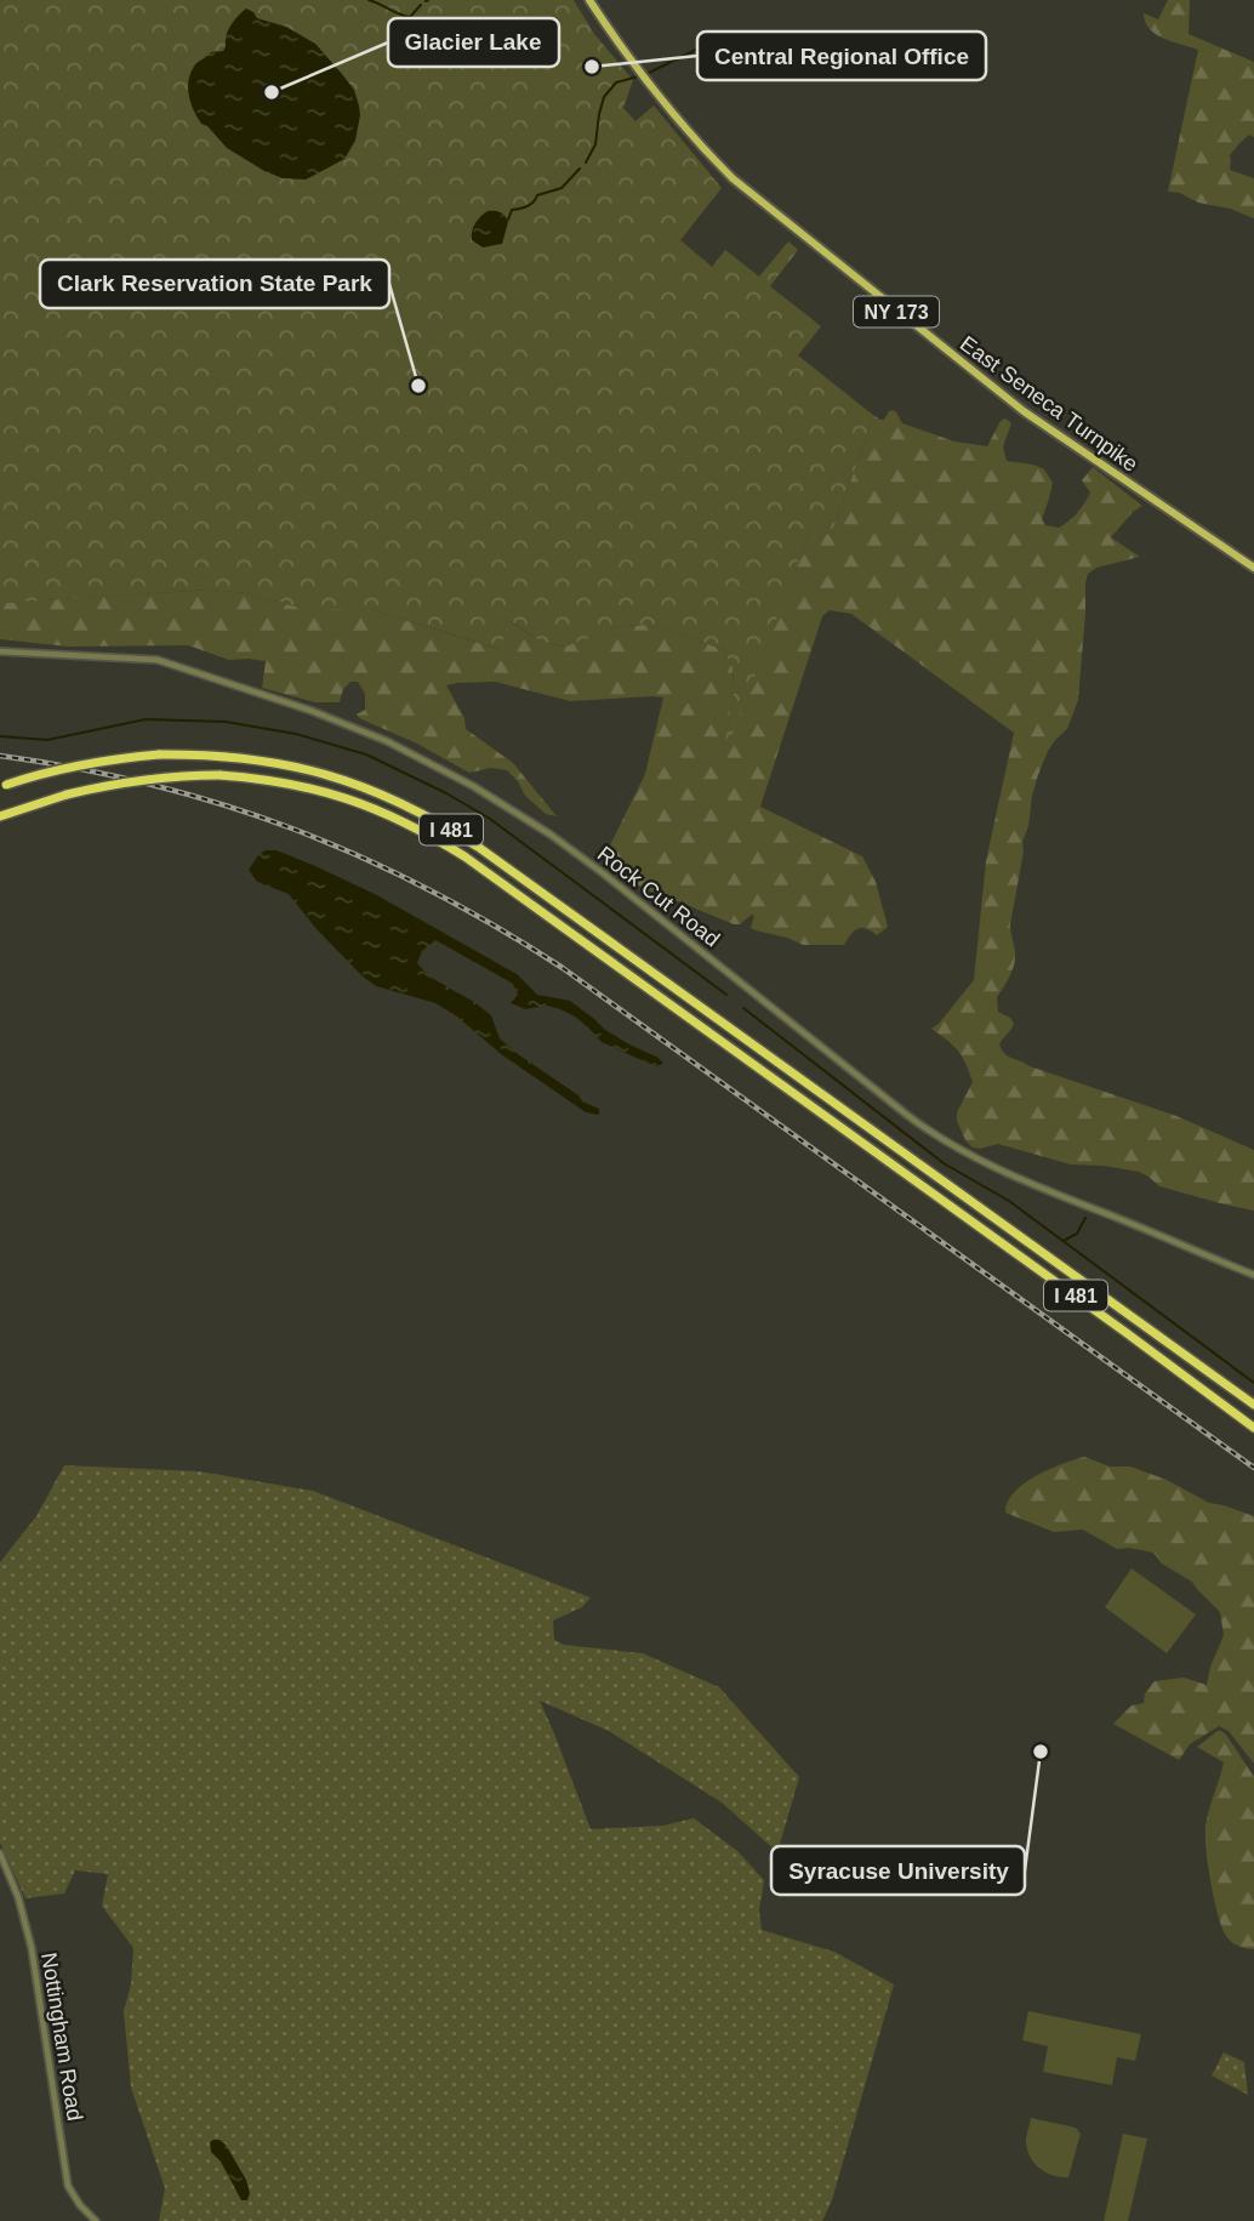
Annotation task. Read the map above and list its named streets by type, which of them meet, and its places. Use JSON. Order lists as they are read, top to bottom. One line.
{"streets":{"highway":["I 481"],"main road":["NY 173","East Seneca Turnpike"],"street":["Rock Cut Road","Nottingham Road"]},"places":["Central Regional Office","Glacier Lake","Clark Reservation State Park","Syracuse University"]}
